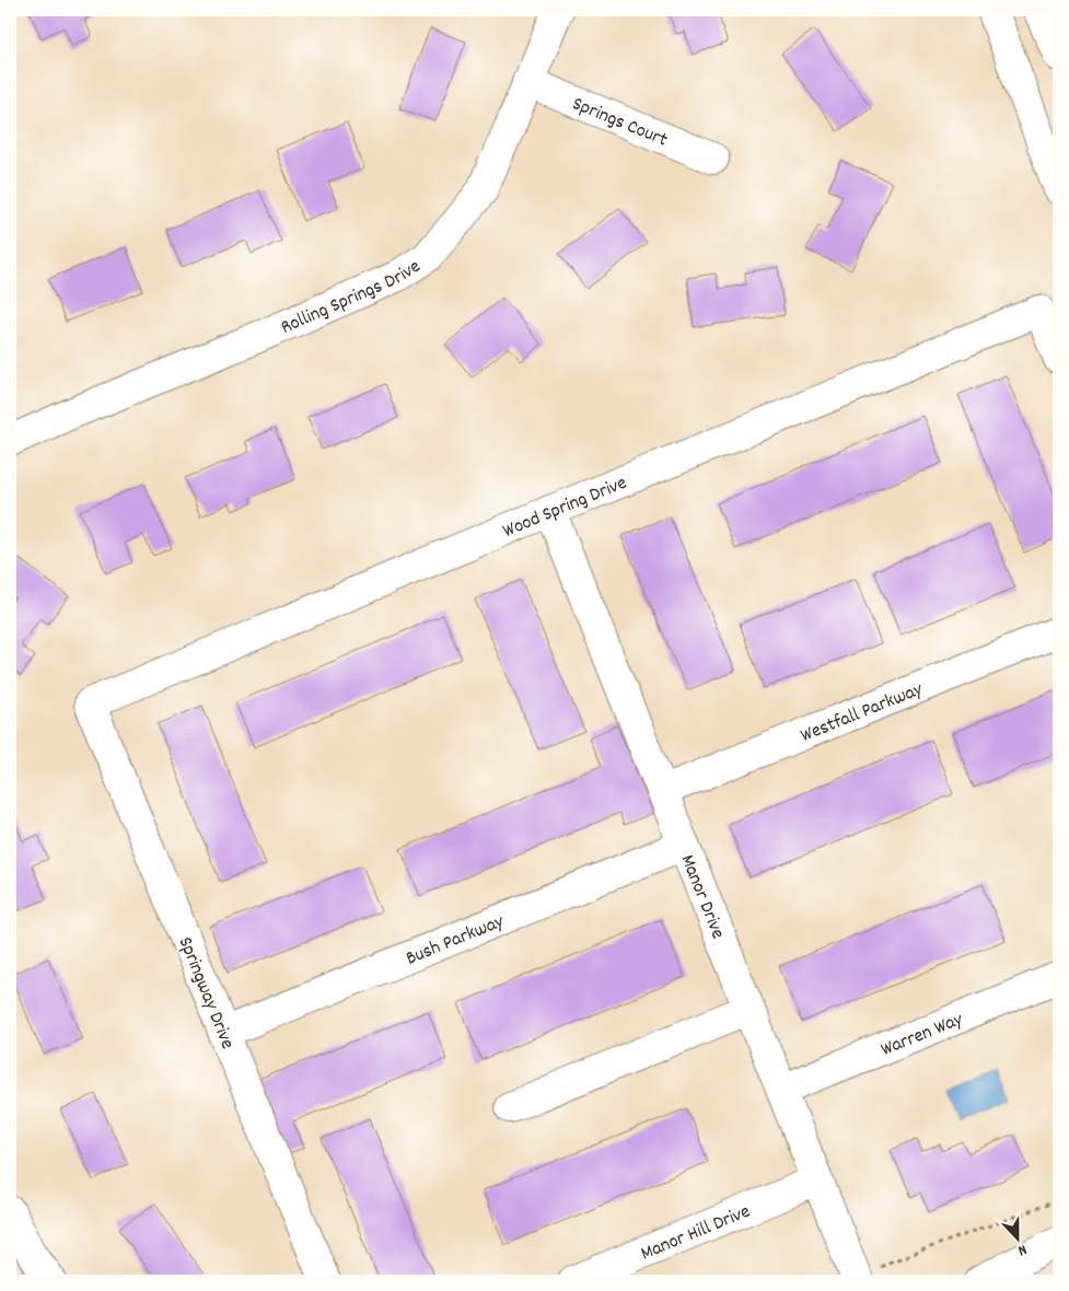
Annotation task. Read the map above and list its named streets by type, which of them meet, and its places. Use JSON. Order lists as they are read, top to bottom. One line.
{"streets":{"main road":["Springs Court","Rolling Springs Drive","Wood Spring Drive","Westfall Parkway","Manor Drive","Bush Parkway","Springway Drive","Warren Way","Manor Hill Drive"]},"crossings":[["Springs Court","Rolling Springs Drive"],["Wood Spring Drive","Manor Drive"],["Wood Spring Drive","Springway Drive"],["Westfall Parkway","Manor Drive"],["Manor Drive","Bush Parkway"],["Manor Drive","Warren Way"],["Manor Drive","Manor Hill Drive"],["Bush Parkway","Springway Drive"]],"north":"bottom"}
